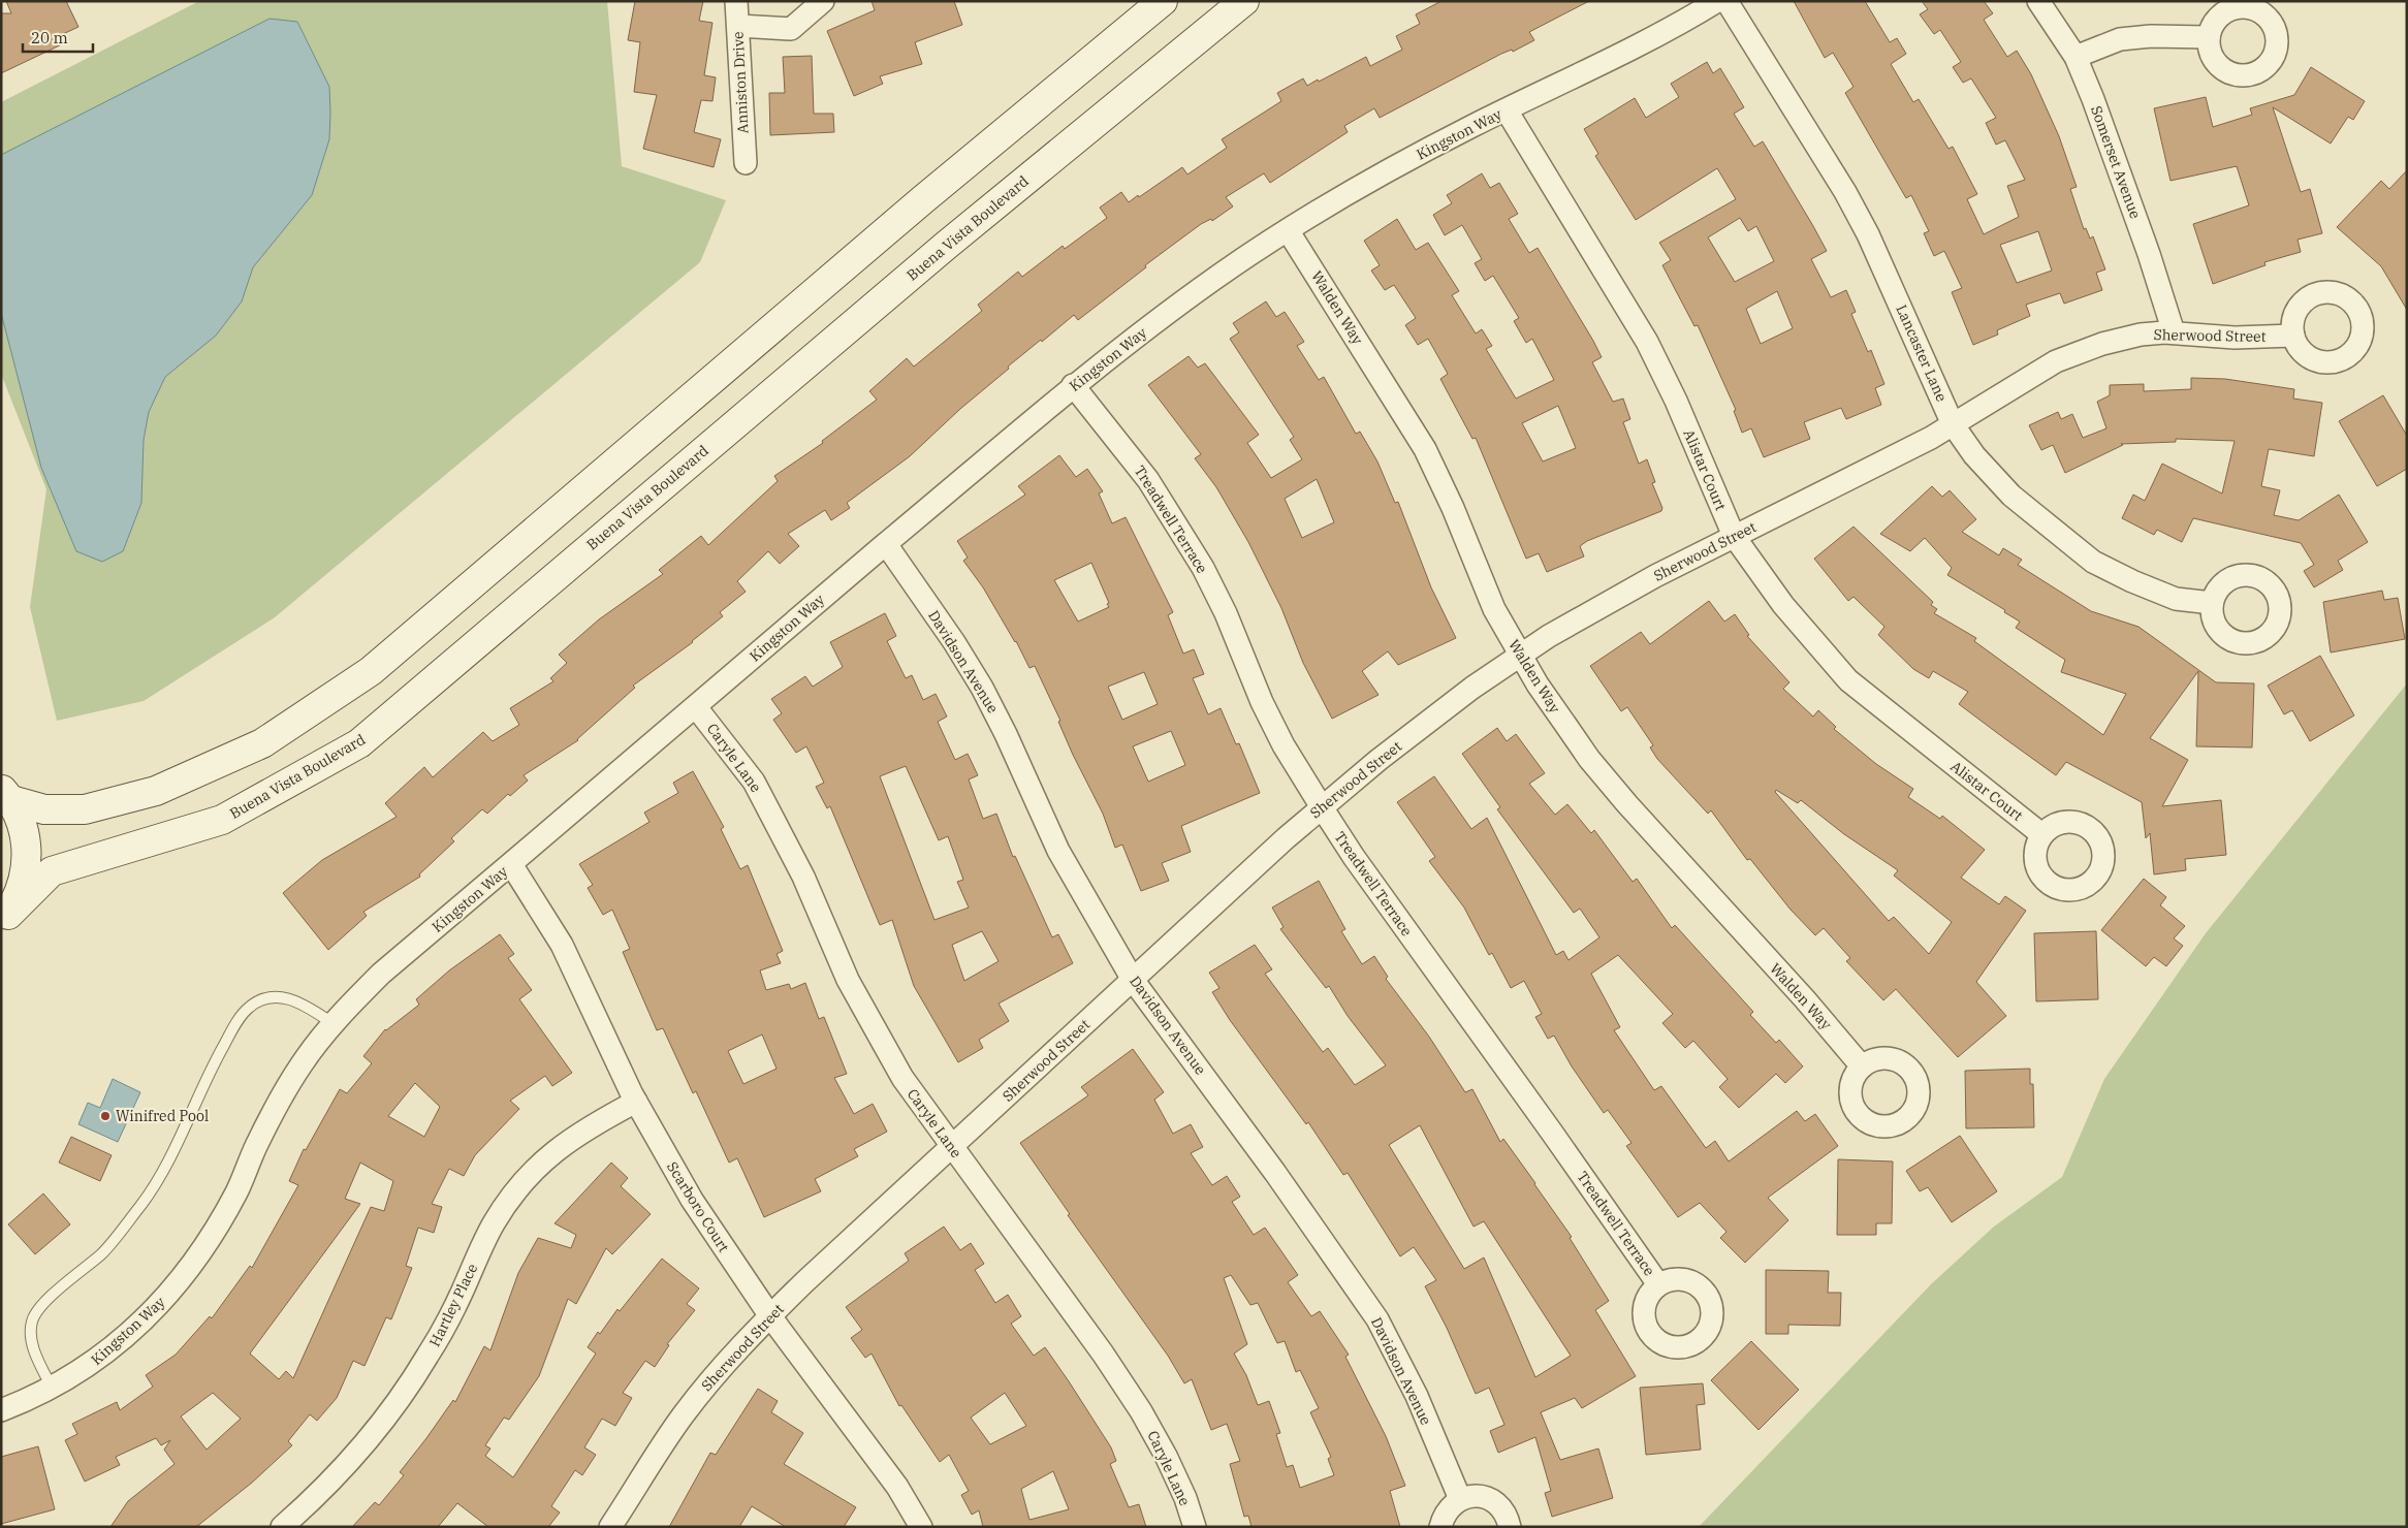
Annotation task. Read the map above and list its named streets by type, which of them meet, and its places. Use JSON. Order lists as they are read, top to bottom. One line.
{"streets":{"main road":["Buena Vista Boulevard"],"street":["Anniston Drive","Kingston Way","Somerset Avenue","Walden Way","Sherwood Street","Lancaster Lane","Alistar Court","Treadwell Terrace","Davidson Avenue","Caryle Lane","Scarboro Court","Hartley Place"]},"crossings":[["Kingston Way","Walden Way"],["Kingston Way","Alistar Court"],["Kingston Way","Treadwell Terrace"],["Kingston Way","Davidson Avenue"],["Kingston Way","Caryle Lane"],["Kingston Way","Scarboro Court"],["Somerset Avenue","Sherwood Street"],["Walden Way","Sherwood Street"],["Sherwood Street","Lancaster Lane"],["Sherwood Street","Alistar Court"],["Sherwood Street","Treadwell Terrace"],["Sherwood Street","Davidson Avenue"],["Sherwood Street","Caryle Lane"],["Sherwood Street","Scarboro Court"],["Scarboro Court","Hartley Place"]],"places":["Winifred Pool"],"scale_bar":"20 m"}
